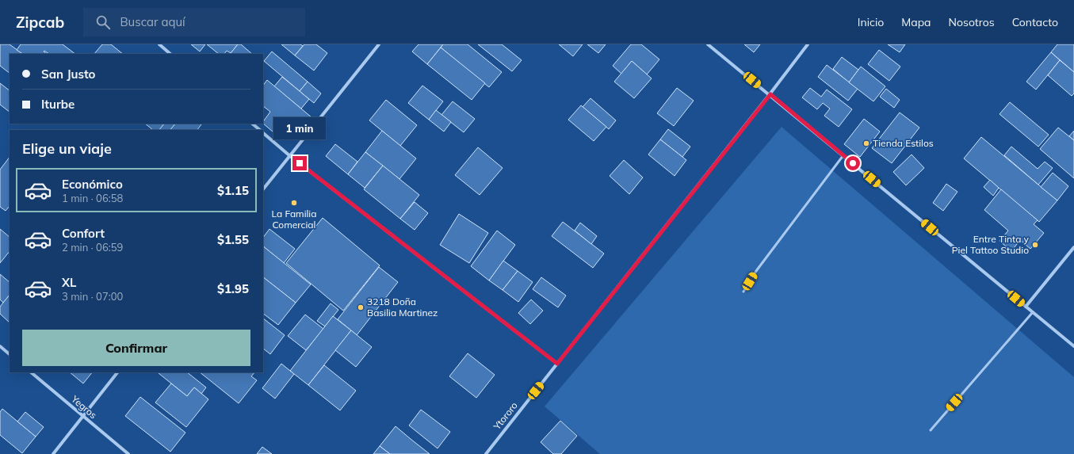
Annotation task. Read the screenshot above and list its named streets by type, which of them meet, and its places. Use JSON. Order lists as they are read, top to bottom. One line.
{"streets":{"street":["Yegros","Ytororo"]},"places":["Tienda Estilos","La Familia Comercial","Entre Tinta y Piel Tattoo Studio","3218 Doña Basilia Martinez"],"page":{"header":"Zipcab","search":"Buscar aquí","nav":["Inicio","Mapa","Nosotros","Contacto"],"banner":["San Justo","Iturbe"],"bubble":"1 min","heading":"Elige un viaje","list":[{"name":"Económico","note":"1 min · 06:58","value":"$1.15"},{"name":"Confort","note":"2 min · 06:59","value":"$1.55"},{"name":"XL","note":"3 min · 07:00","value":"$1.95"}],"buttons":"Confirmar"}}
